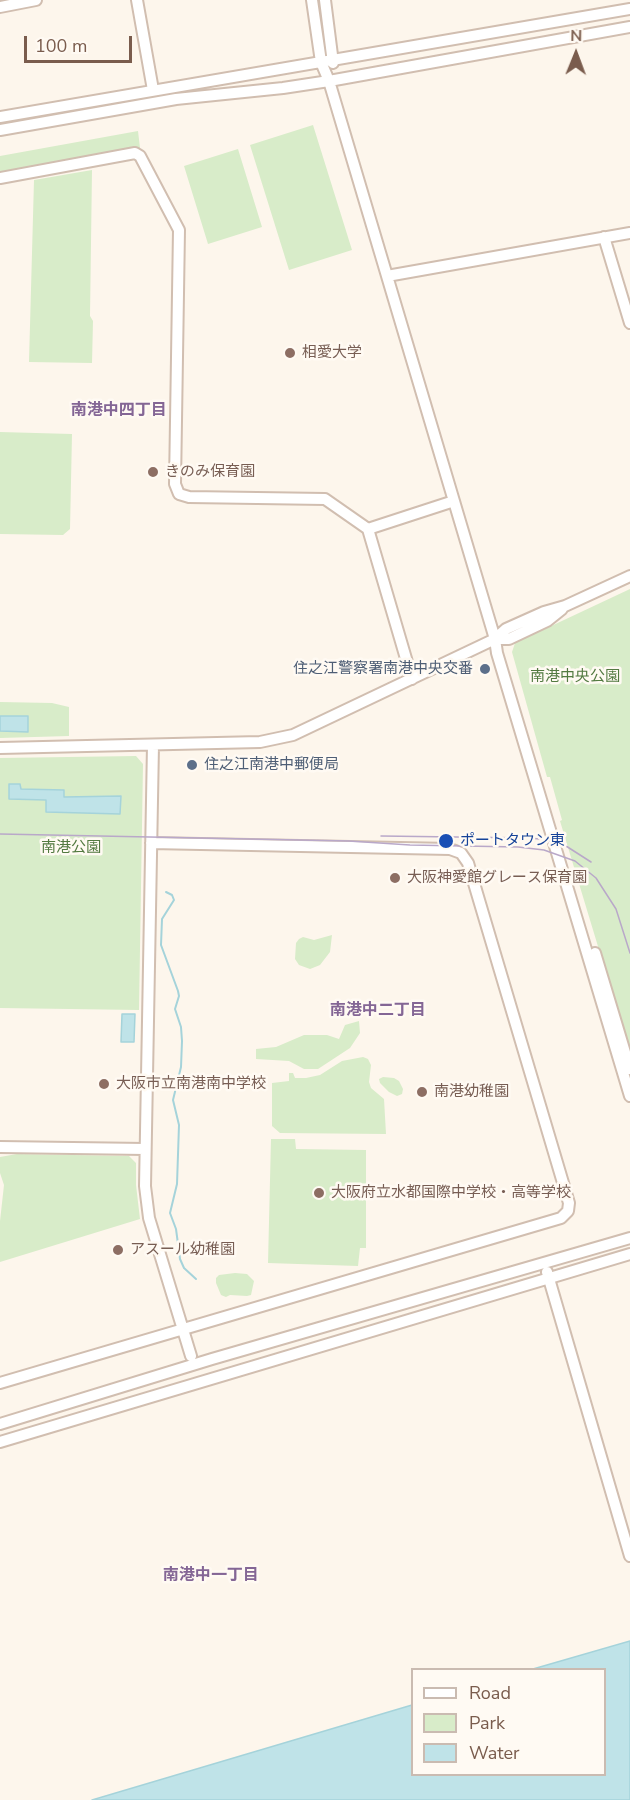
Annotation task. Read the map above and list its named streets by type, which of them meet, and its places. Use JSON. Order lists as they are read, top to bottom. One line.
{"districts":["南港中四丁目","南港中二丁目","南港中一丁目"],"parks":["南港中央公園","南港公園"],"places":["相愛大学","きのみ保育園","住之江警察署南港中央交番","住之江南港中郵便局","ポートタウン東","大阪神愛館グレース保育園","大阪市立南港南中学校","南港幼稚園","大阪府立水都国際中学校・高等学校","アスール幼稚園"],"legend":["Road","Park","Water"],"scale_bar":"100 m","north":"top"}
